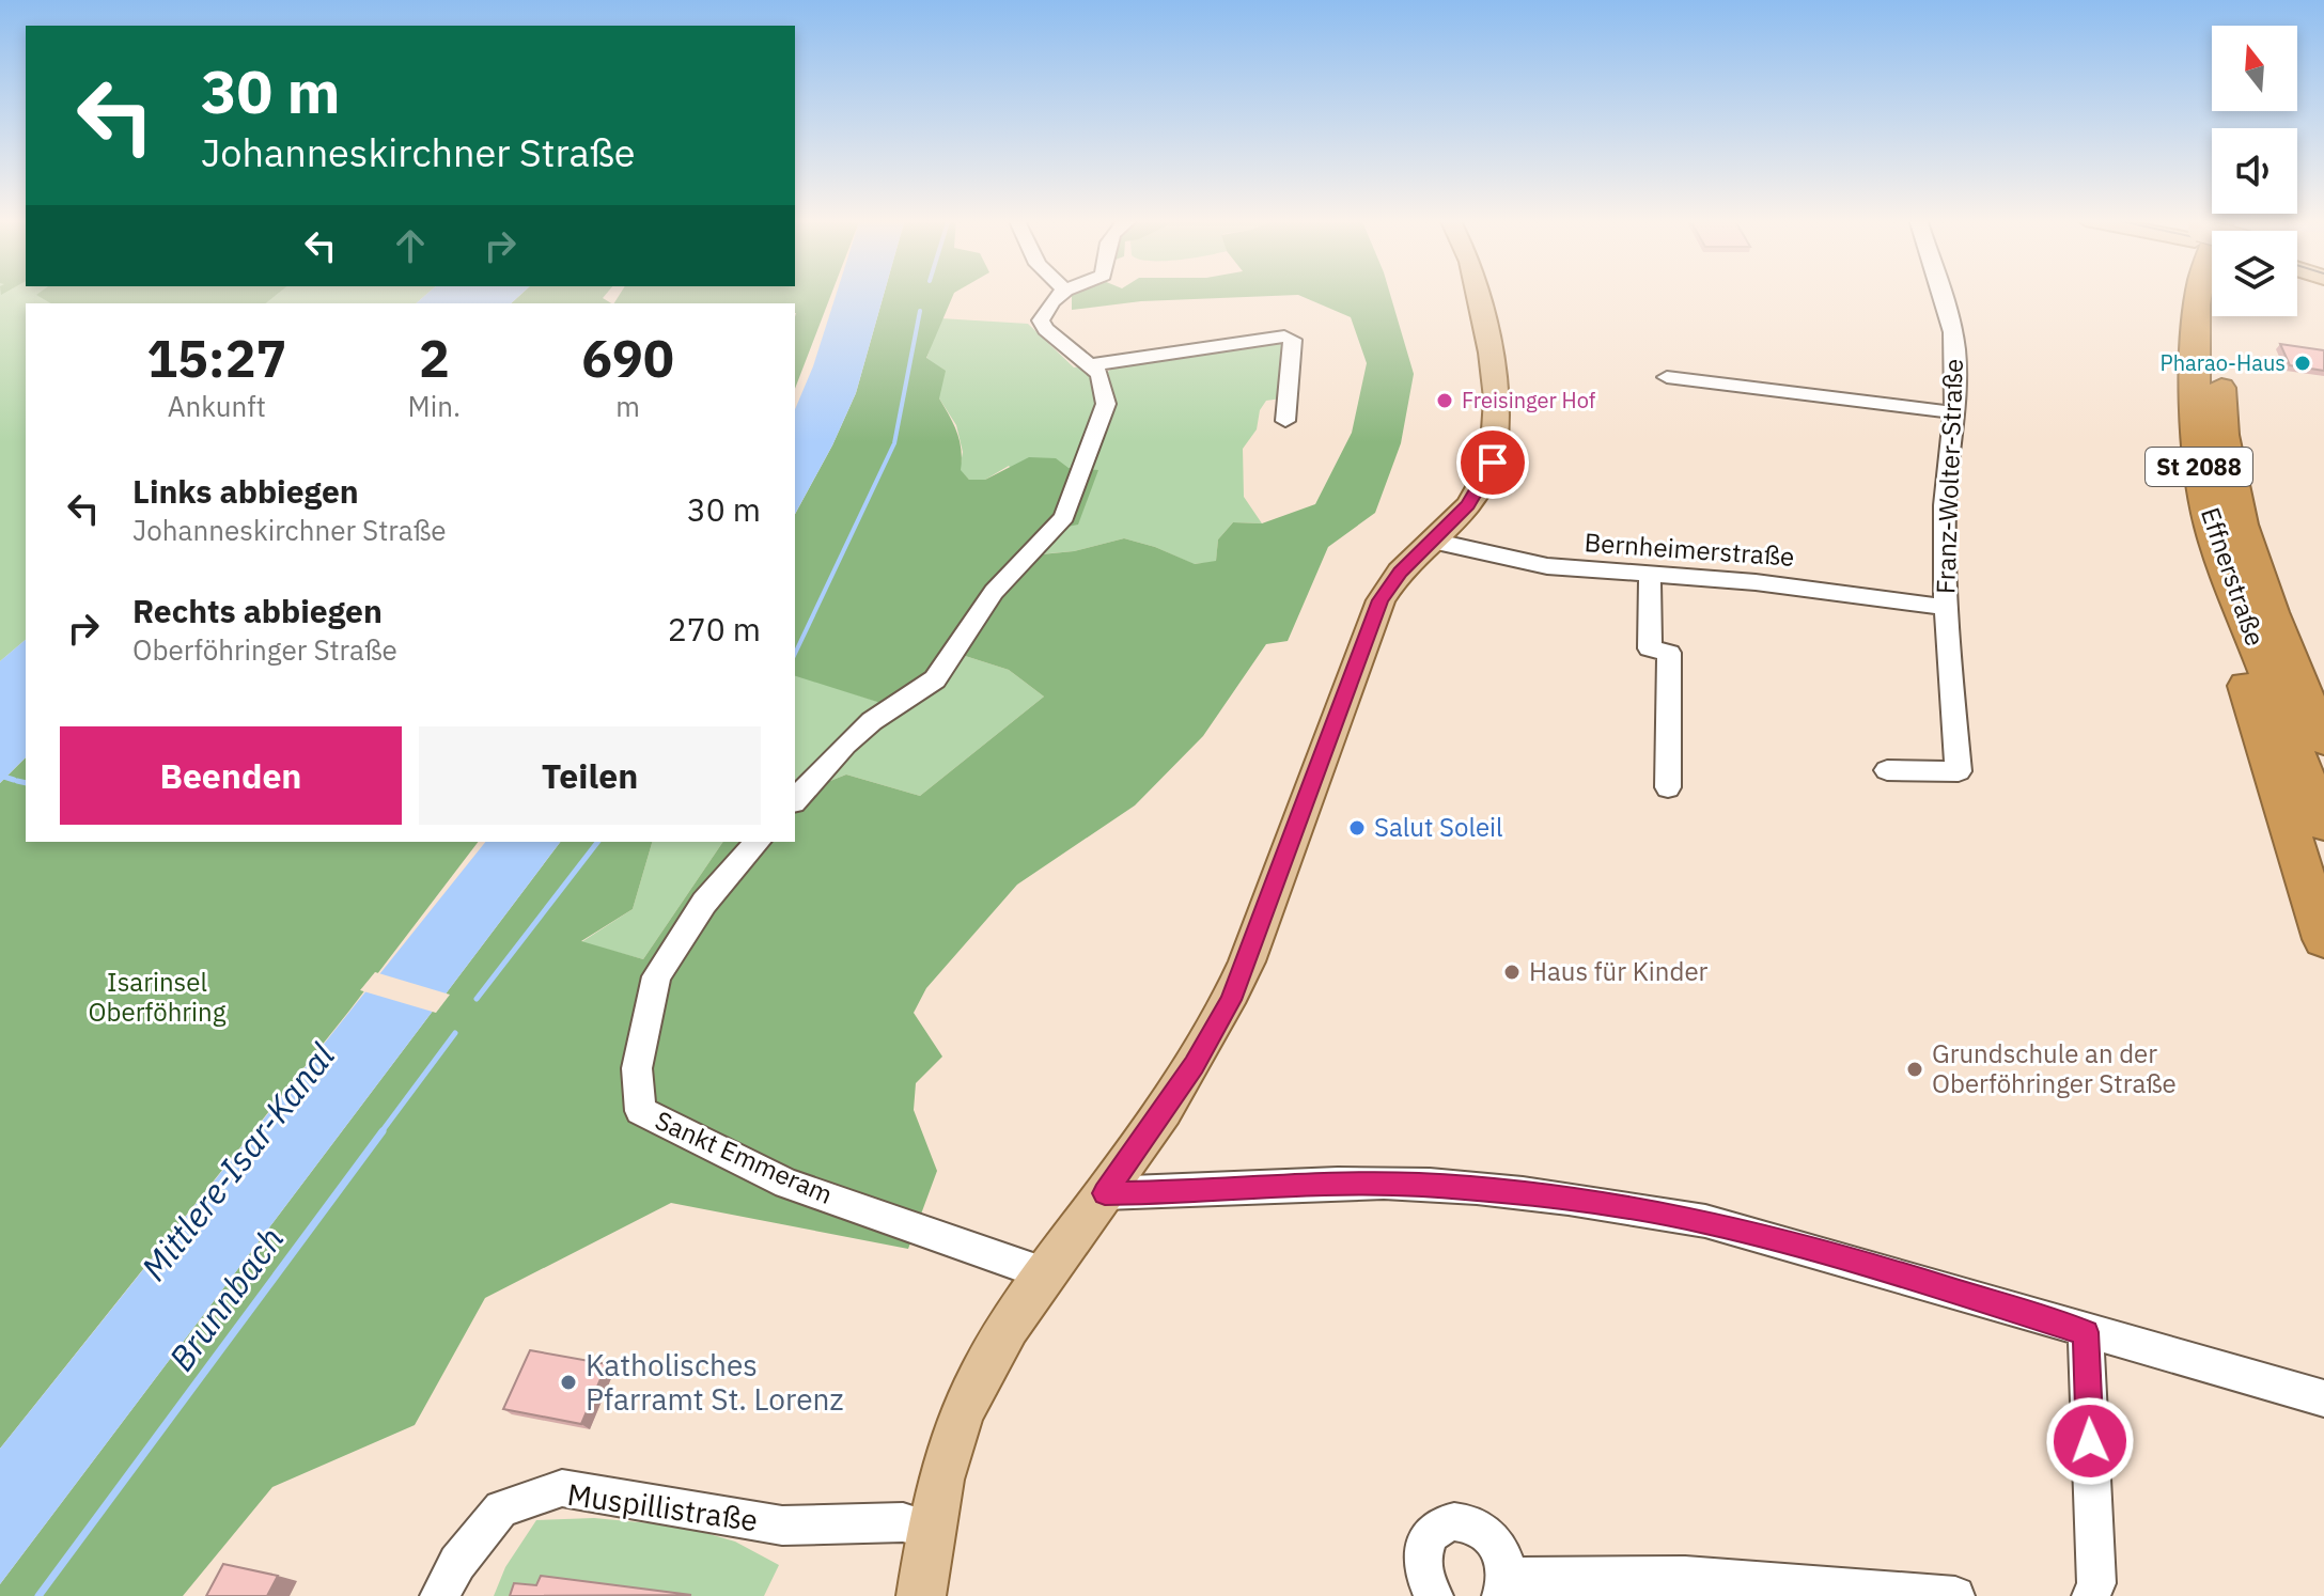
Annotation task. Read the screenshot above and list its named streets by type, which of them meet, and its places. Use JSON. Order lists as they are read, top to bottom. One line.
{"streets":{"highway":["St 2088","Effnerstraße"],"street":["Franz-Wolter-Straße","Bernheimerstraße","Sankt Emmeram","Muspillistraße"]},"crossings":[["Franz-Wolter-Straße","Bernheimerstraße"]],"water":["Mittlere-Isar-Kanal","Brunnbach"],"parks":["Isarinsel Oberföhring"],"places":["Pharao-Haus","Freisinger Hof","Salut Soleil","Haus für Kinder","Grundschule an der Oberföhringer Straße","Katholisches Pfarramt St. Lorenz"],"north":"top","page":{"turn":["30 m","Johanneskirchner Straße"],"eta":["15:27","Ankunft","2","Min.","690","m"],"list":[{"name":"Links abbiegen","note":"Johanneskirchner Straße","value":"30 m"},{"name":"Rechts abbiegen","note":"Oberföhringer Straße","value":"270 m"}],"buttons":["Beenden","Teilen"]}}
